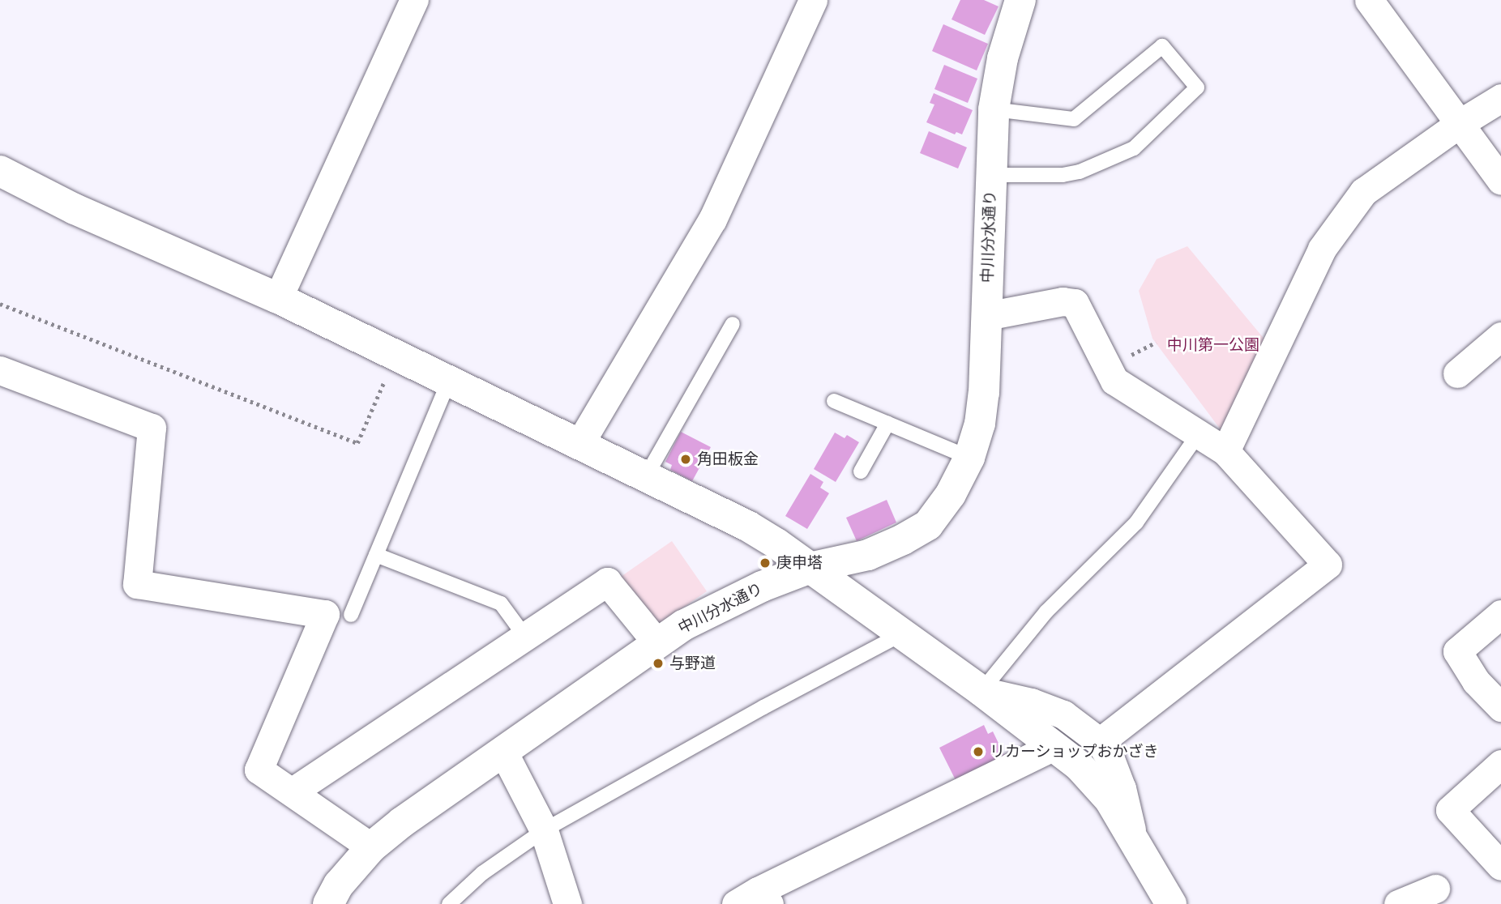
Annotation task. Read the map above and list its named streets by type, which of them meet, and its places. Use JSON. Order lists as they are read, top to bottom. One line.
{"streets":{"street":["中川分水通り"]},"parks":["中川第一公園"],"places":["角田板金","庚申塔","与野道","リカーショップおかざき"]}
